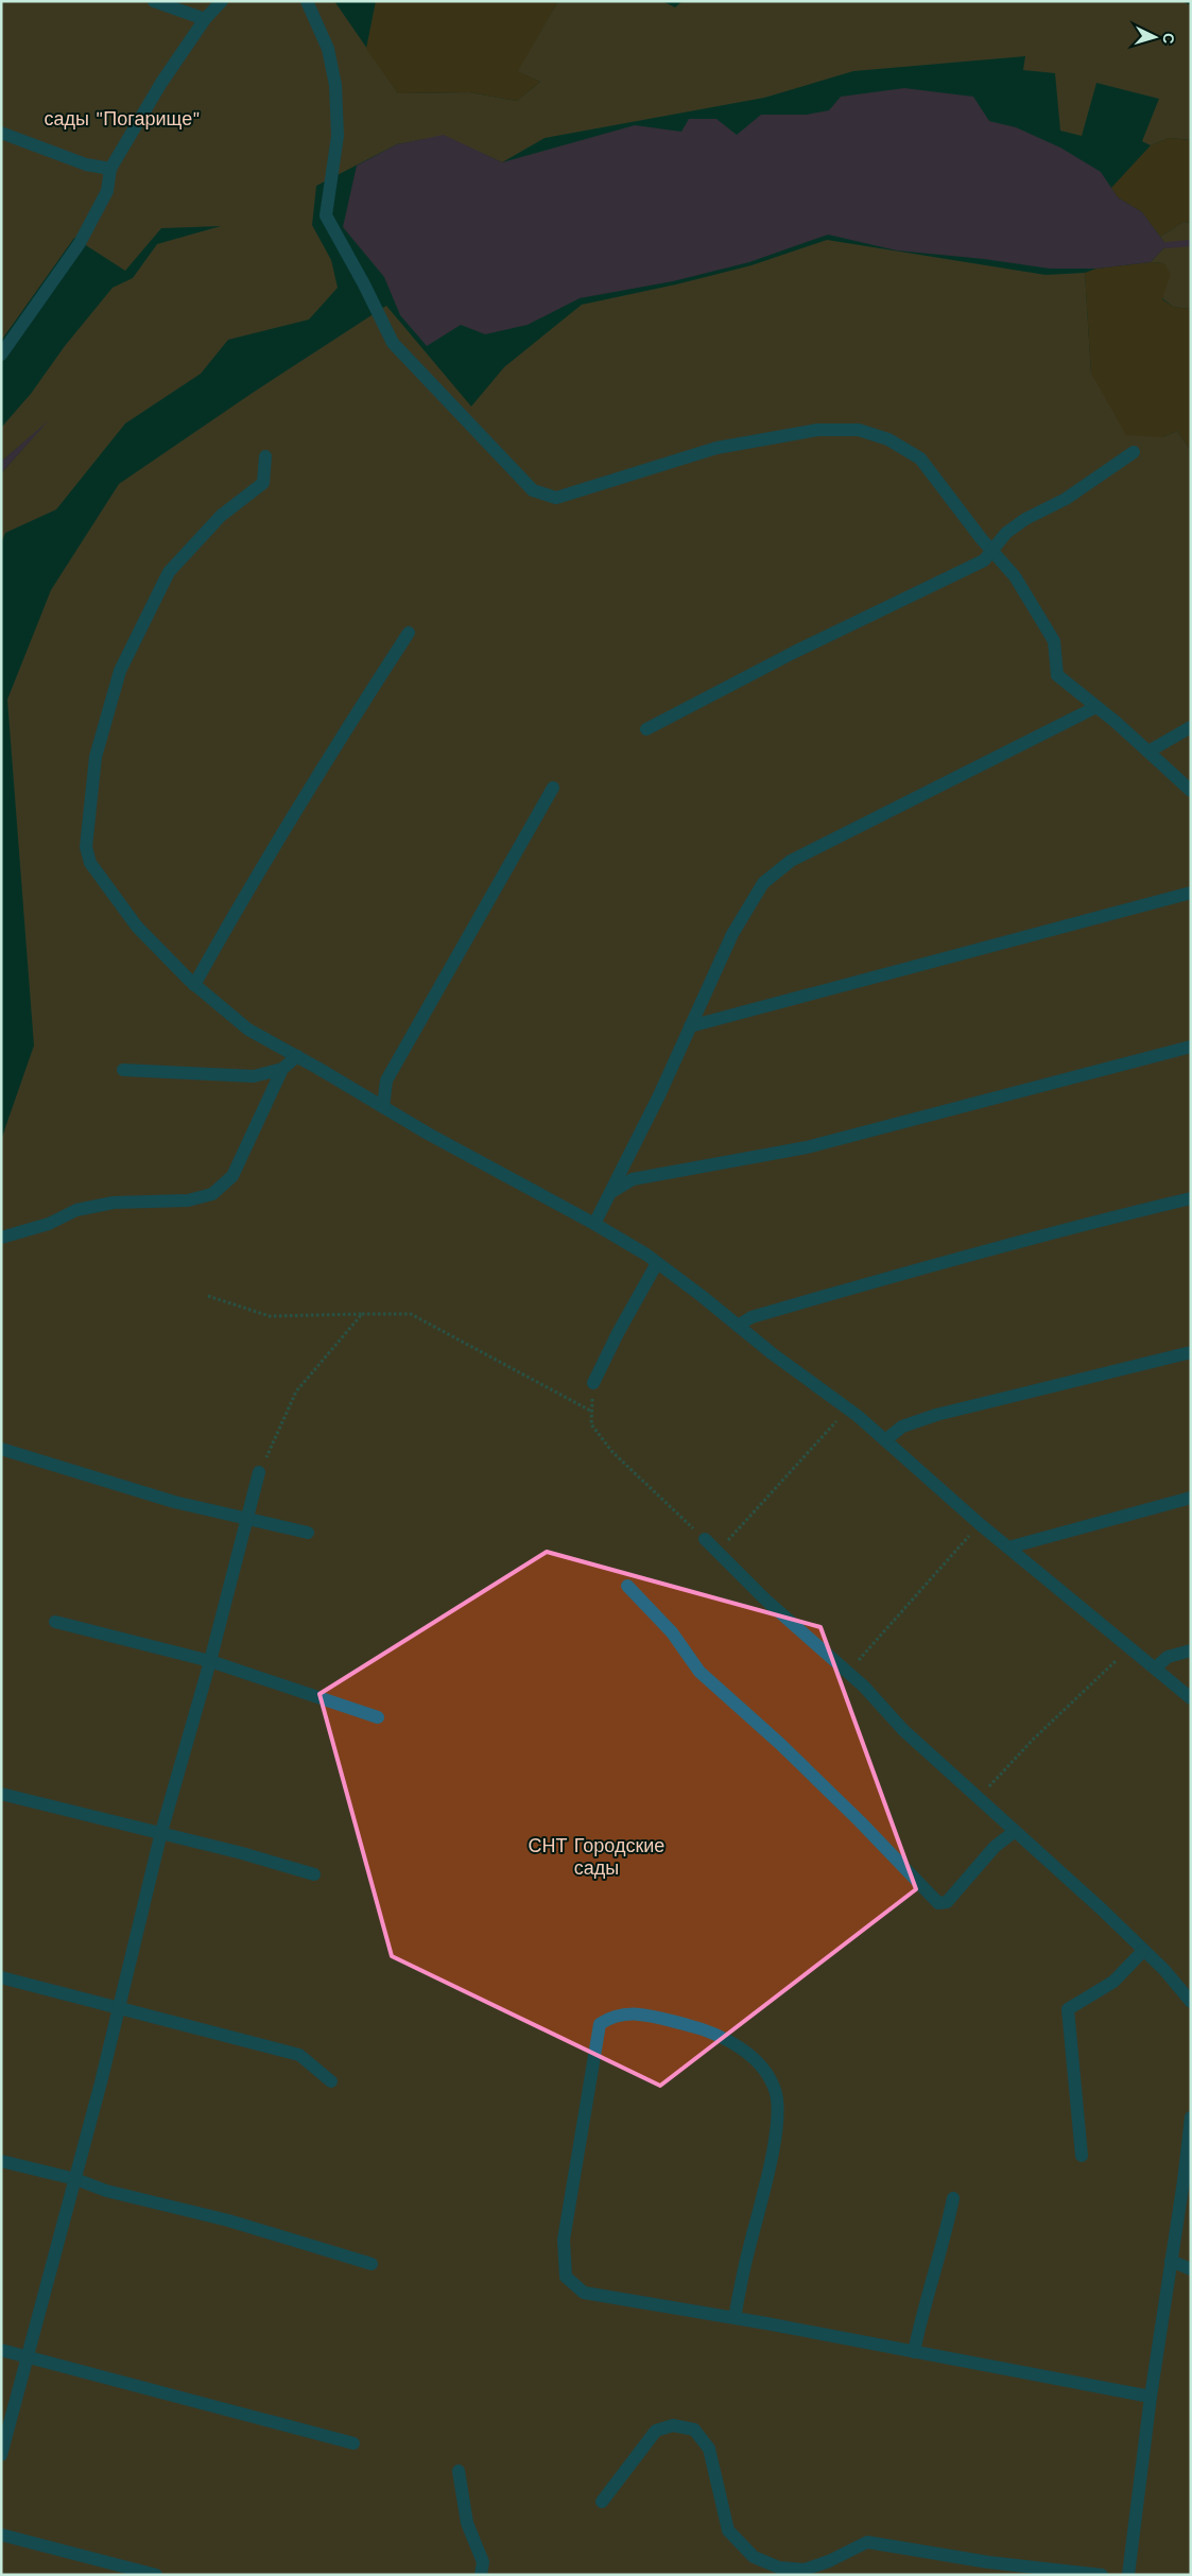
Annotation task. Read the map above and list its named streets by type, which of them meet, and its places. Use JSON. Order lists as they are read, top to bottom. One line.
{"parks":["сады \"Погарище\"","СНТ Городские сады"],"north":"right"}
